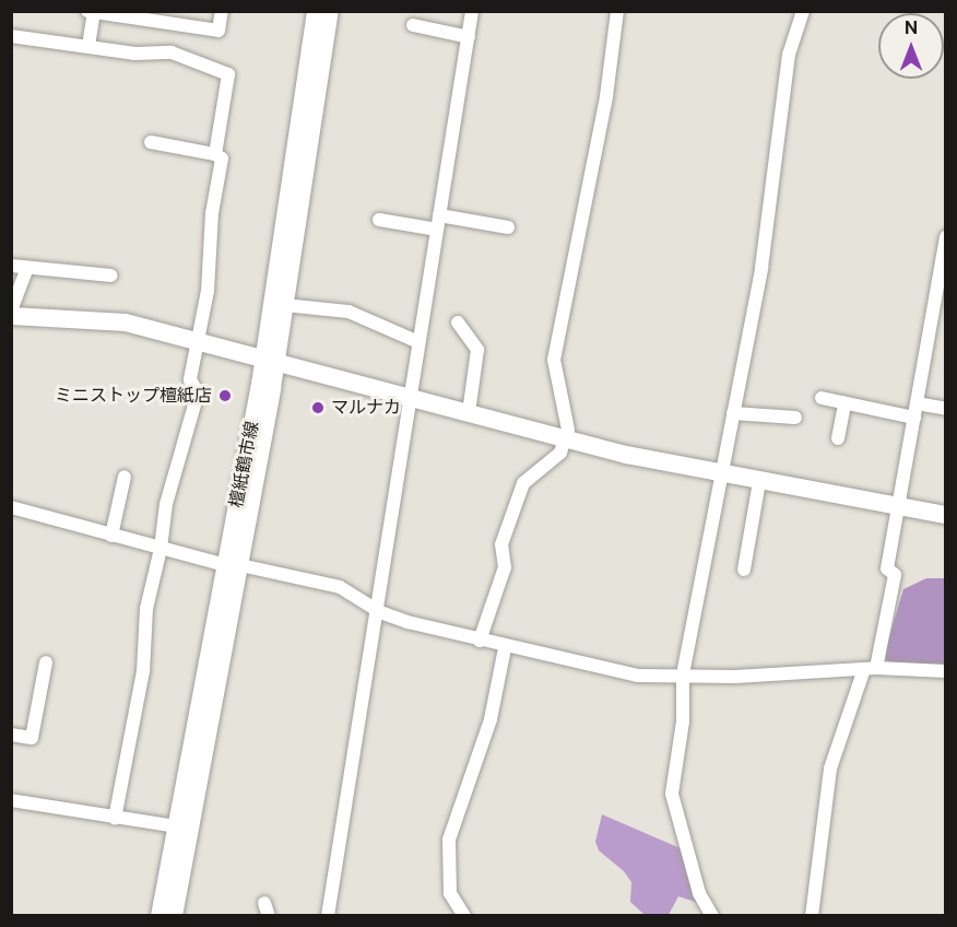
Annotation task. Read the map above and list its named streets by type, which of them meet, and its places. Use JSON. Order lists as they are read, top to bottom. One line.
{"streets":{"main road":["檀紙鶴市線"]},"places":["ミニストップ檀紙店","マルナカ"],"north":"top"}
